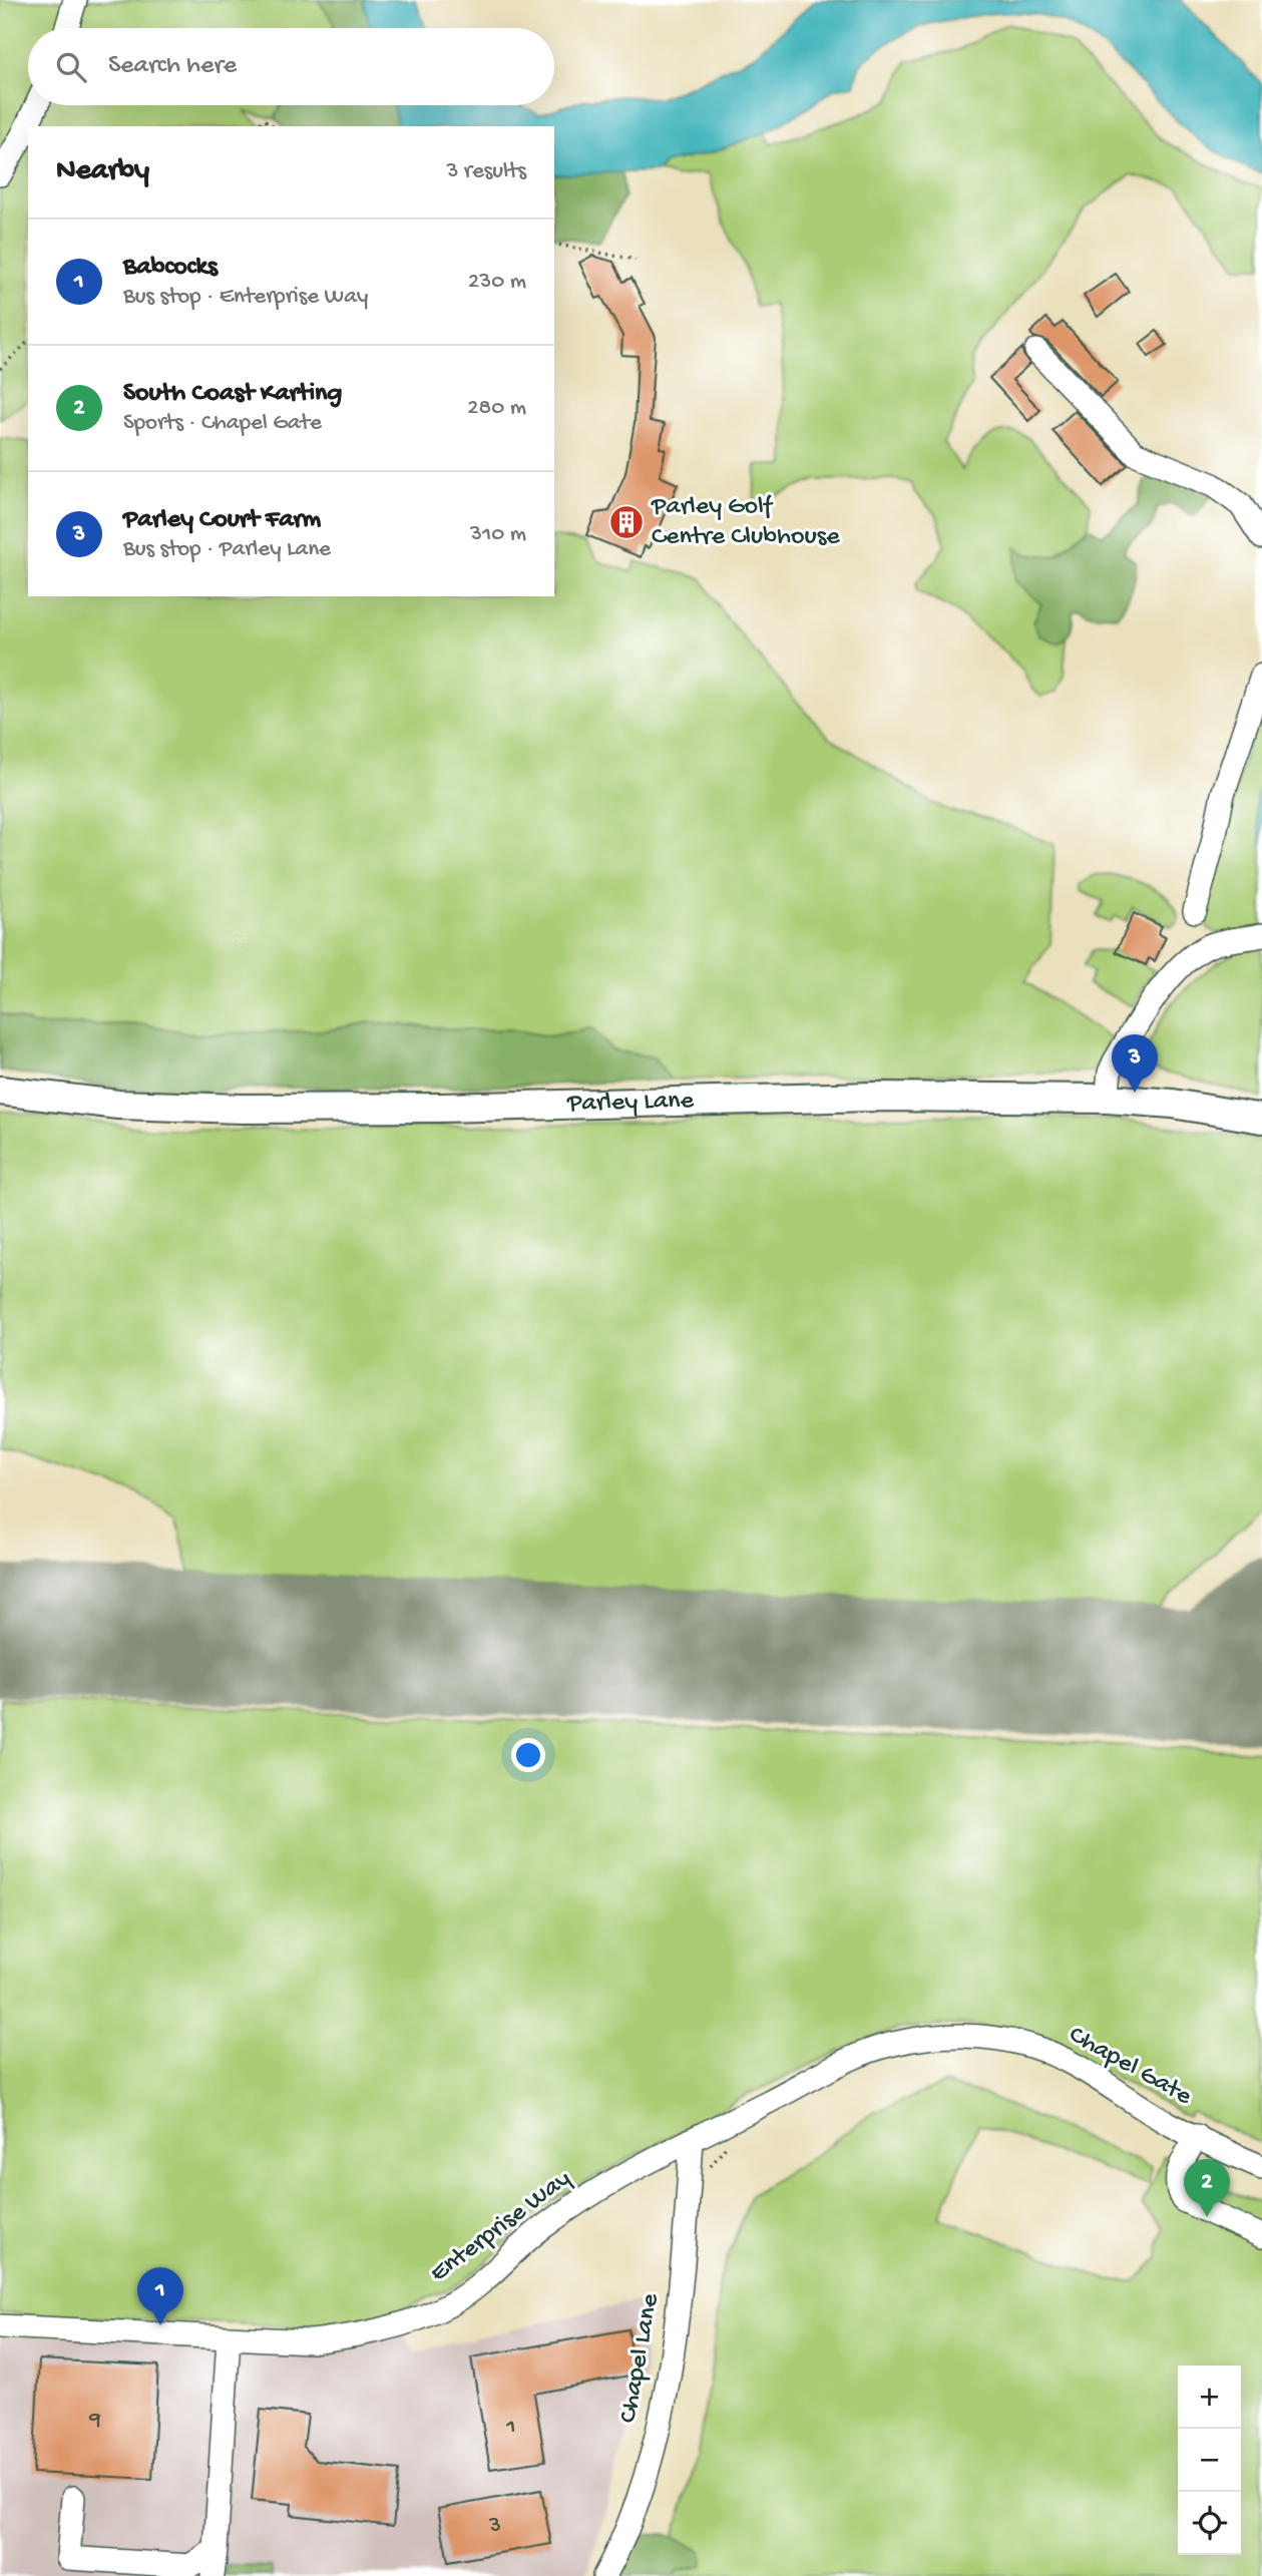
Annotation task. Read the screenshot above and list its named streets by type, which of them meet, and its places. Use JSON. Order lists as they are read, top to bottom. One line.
{"streets":{"main road":["Parley Lane"],"street":["Chapel Gate","Enterprise Way","Chapel Lane"]},"crossings":[["Chapel Gate","Enterprise Way"],["Chapel Gate","Chapel Lane"],["Enterprise Way","Chapel Lane"]],"places":{"building":["Parley Golf Centre Clubhouse"]},"house_numbers":["9","1","3"],"page":{"search":"Search here","heading":["Nearby","3 results"],"list":[{"mark":"1","name":"Babcocks","note":"Bus stop · Enterprise Way","value":"230 m"},{"mark":"2","name":"South Coast Karting","note":"Sports · Chapel Gate","value":"280 m"},{"mark":"3","name":"Parley Court Farm","note":"Bus stop · Parley Lane","value":"310 m"}],"pins":["3","2","1"],"map_buttons":["+","−"]}}
